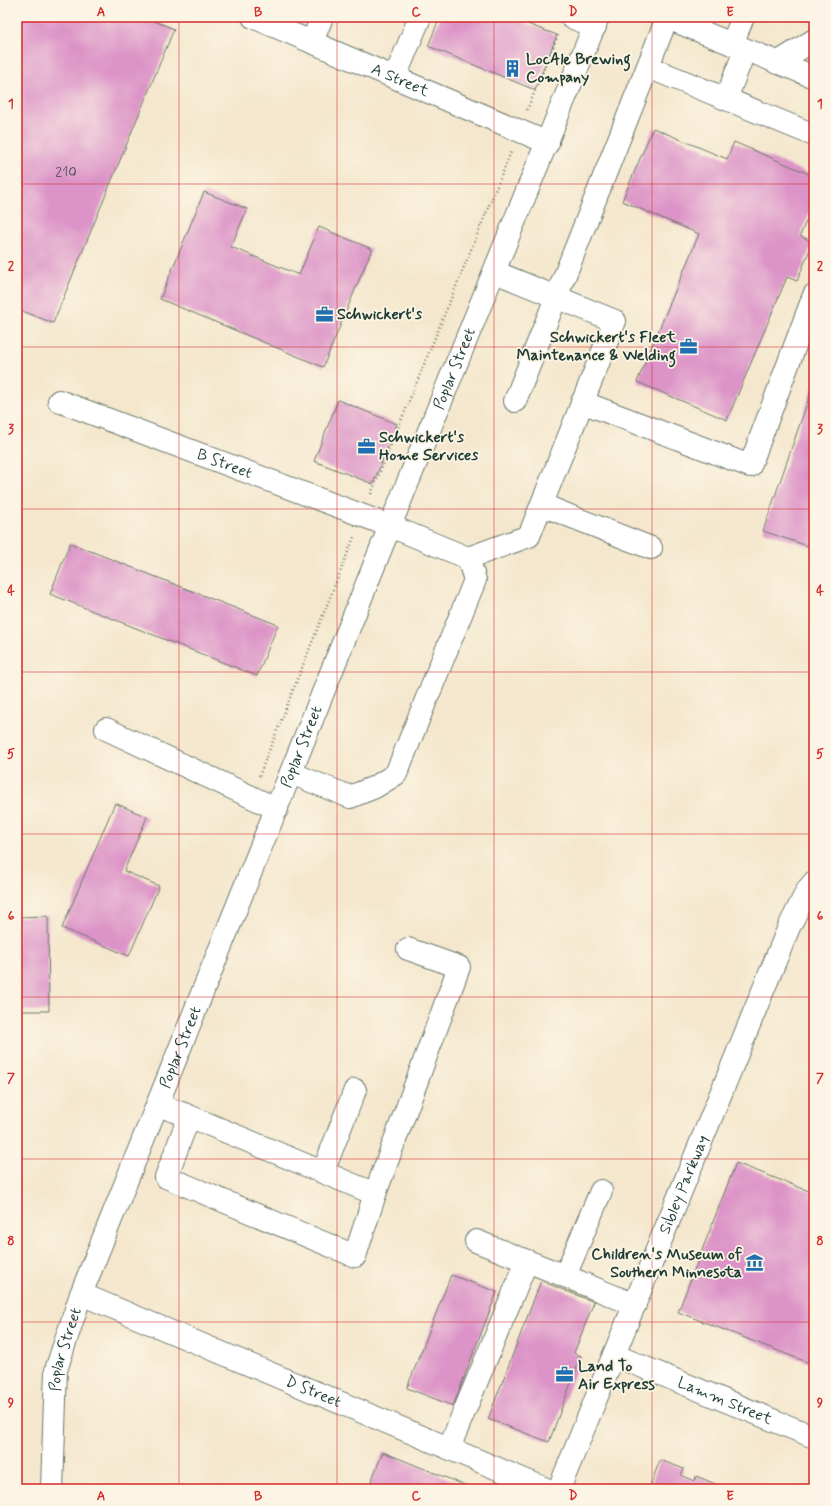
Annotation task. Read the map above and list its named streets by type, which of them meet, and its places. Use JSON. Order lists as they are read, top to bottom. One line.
{"streets":{"street":["A Street","Poplar Street","B Street","Sibley Parkway","D Street","Lamm Street"]},"crossings":[["A Street","Poplar Street"],["Poplar Street","B Street"],["Poplar Street","D Street"],["Sibley Parkway","Lamm Street"]],"places":{"building":["LocAle Brewing Company"],"office":["Schwickert's","Schwickert's Fleet Maintenance & Welding","Schwickert's Home Services","Land To Air Express"],"museum":["Children's Museum of Southern Minnesota"]},"house_numbers":["210"],"grid":{"columns":["A","B","C","D","E"],"rows":["1","2","3","4","5","6","7","8","9"]}}
